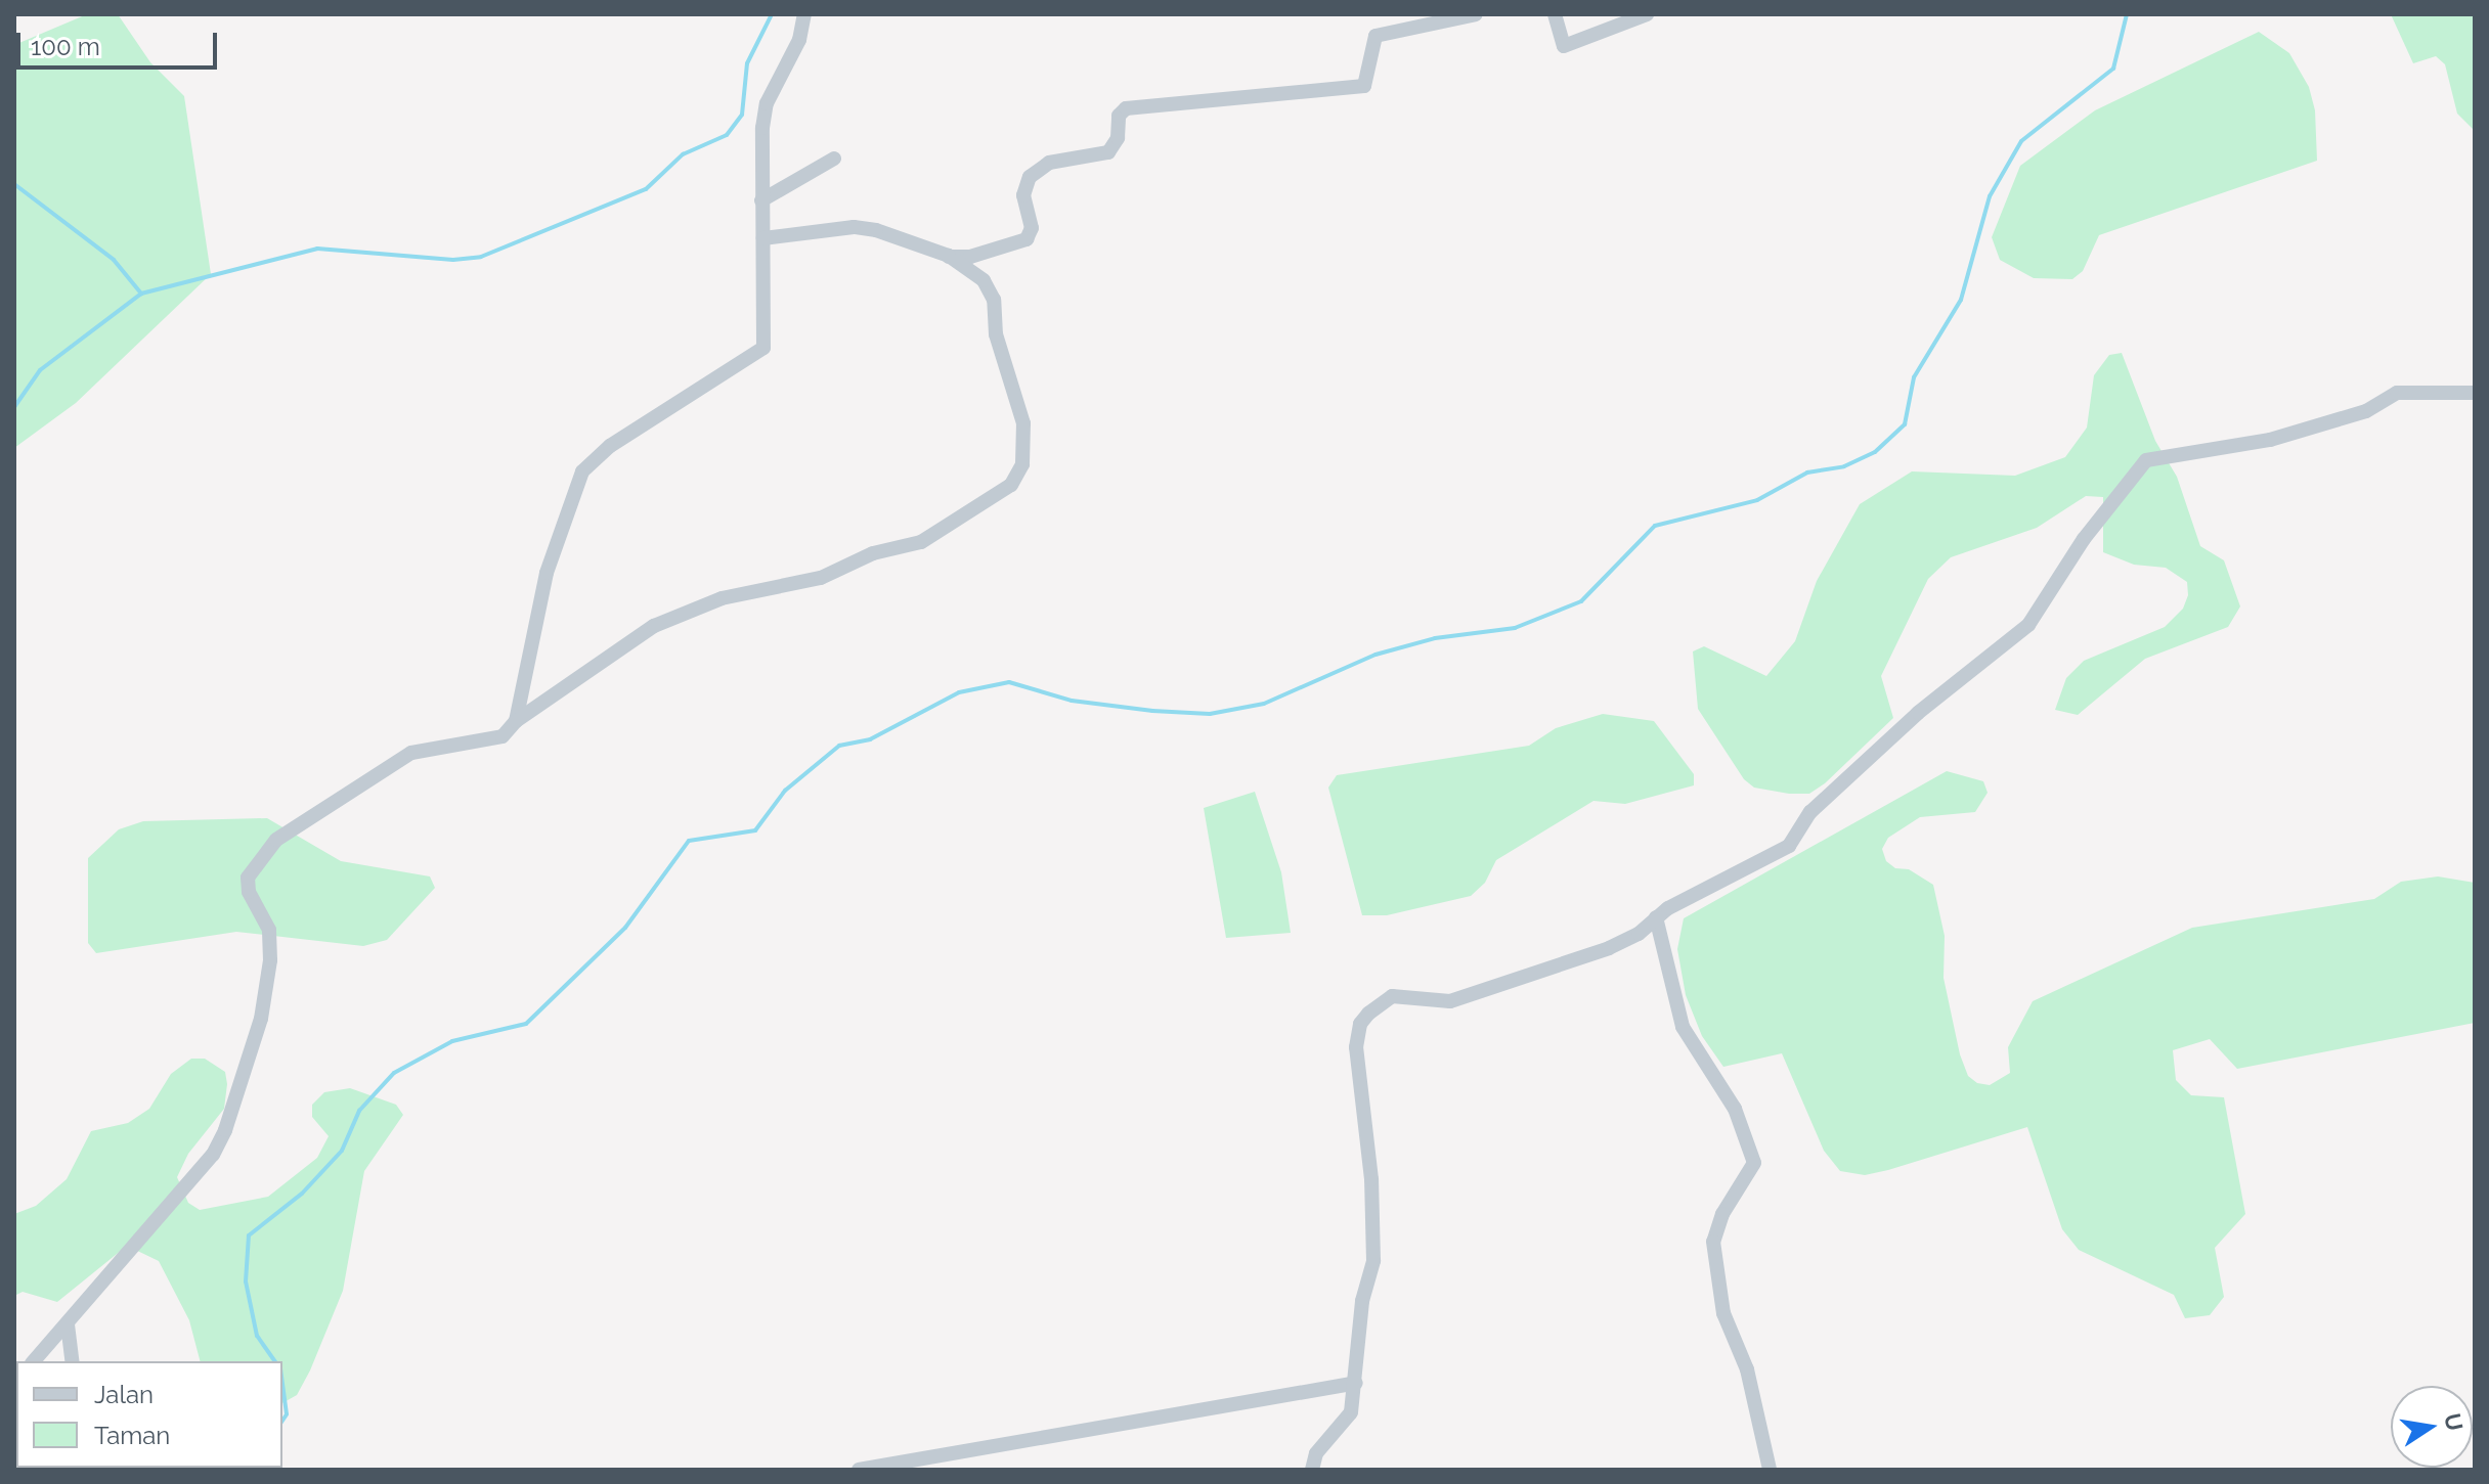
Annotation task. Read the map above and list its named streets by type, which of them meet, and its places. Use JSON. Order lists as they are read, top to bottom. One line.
{"legend":["Jalan","Taman"],"scale_bar":"100 m","north":"right"}
